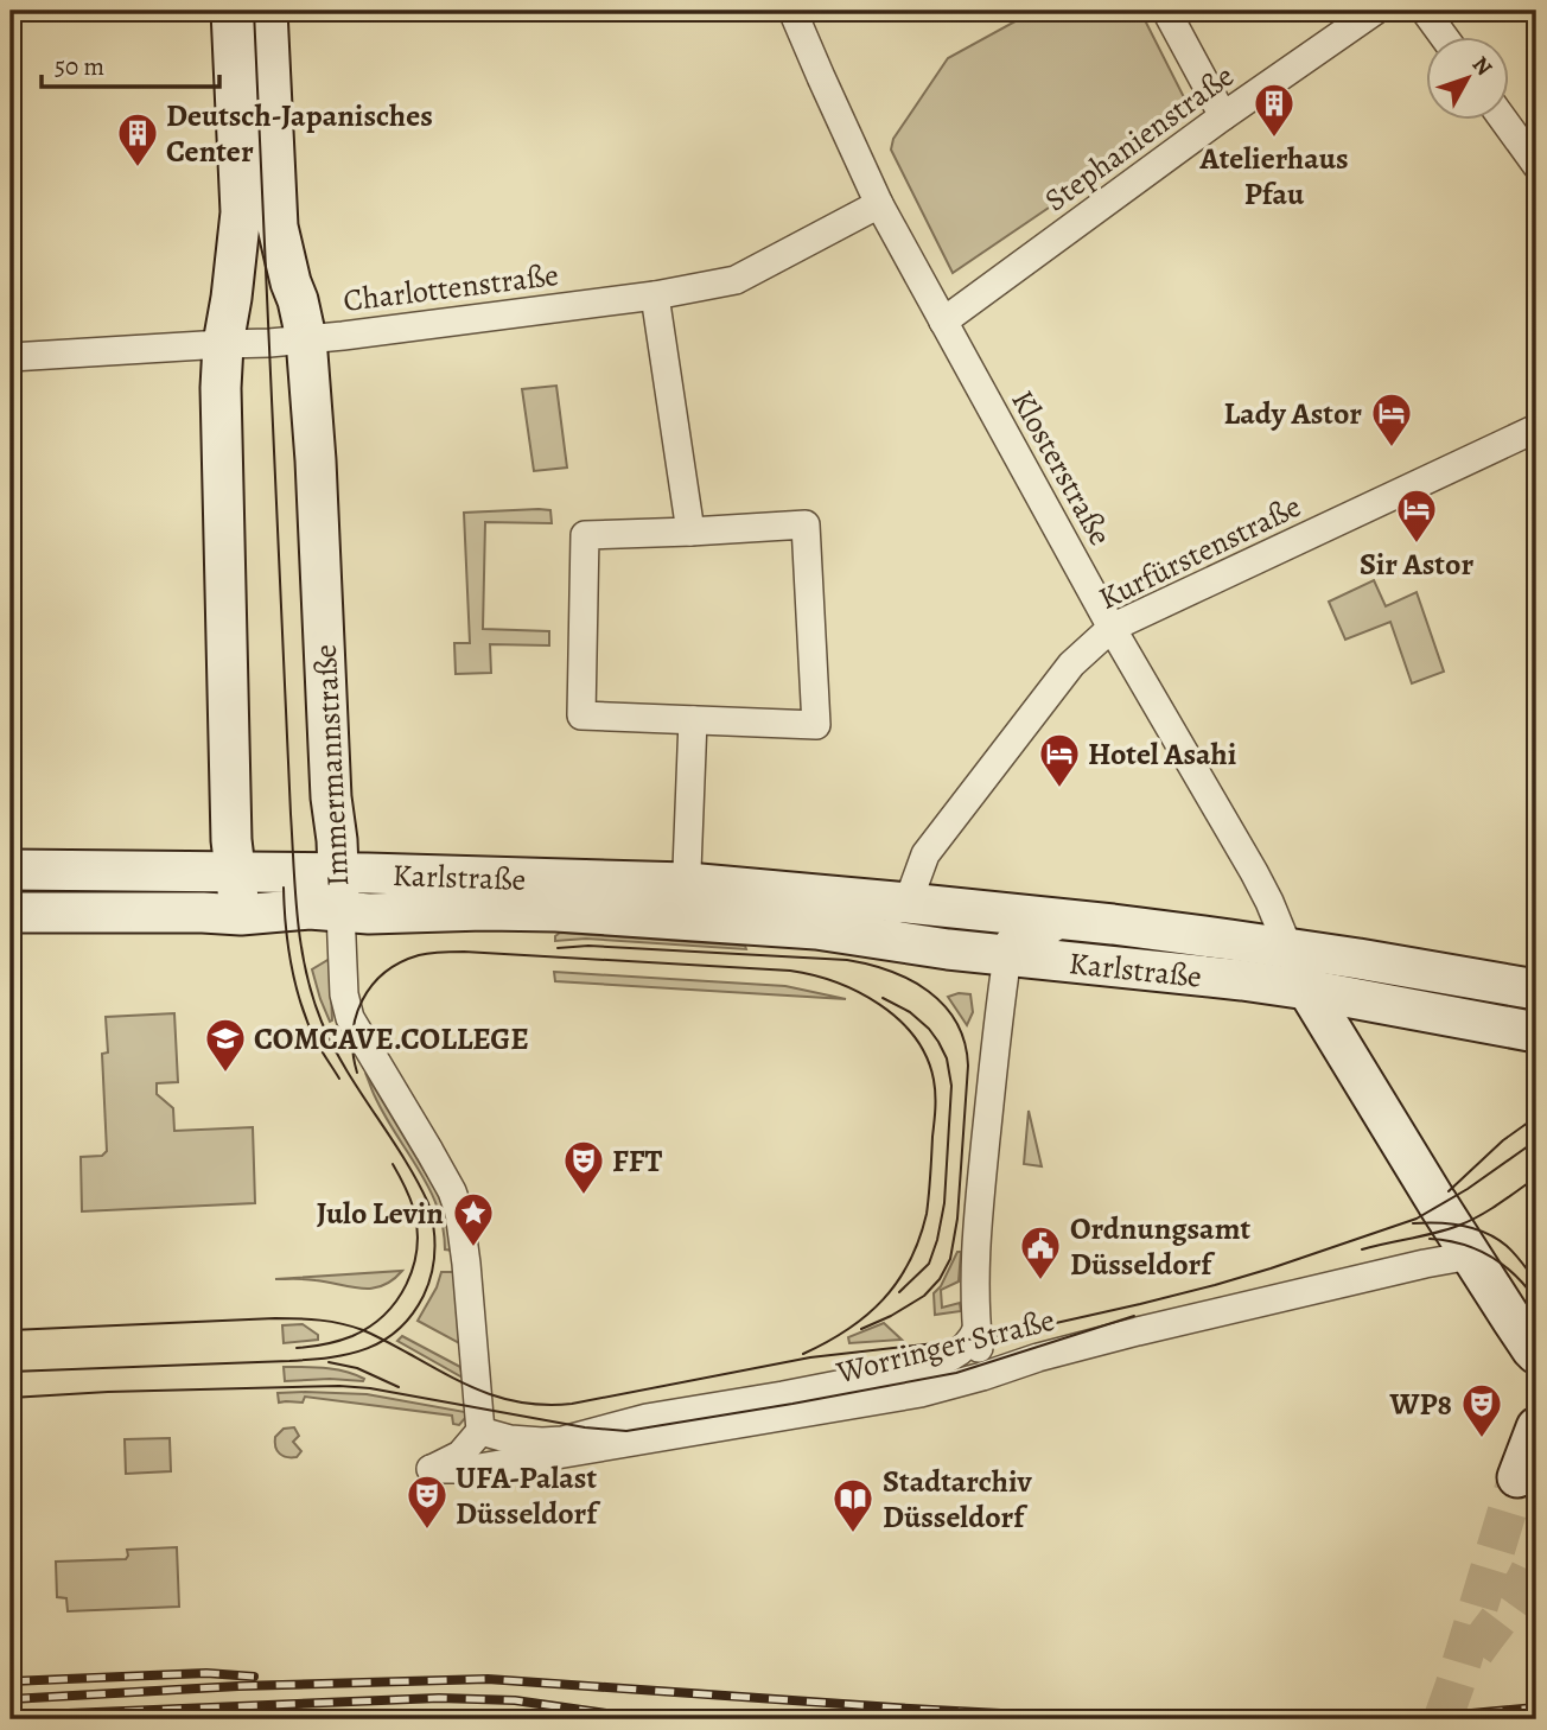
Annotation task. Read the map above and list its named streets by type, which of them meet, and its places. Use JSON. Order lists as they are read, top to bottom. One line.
{"streets":{"main road":["Immermannstraße","Karlstraße"],"street":["Stephanienstraße","Charlottenstraße","Klosterstraße","Kurfürstenstraße","Worringer Straße"]},"crossings":[["Stephanienstraße","Klosterstraße"],["Charlottenstraße","Klosterstraße"],["Charlottenstraße","Immermannstraße"],["Klosterstraße","Kurfürstenstraße"],["Klosterstraße","Karlstraße"],["Kurfürstenstraße","Karlstraße"],["Immermannstraße","Karlstraße"],["Immermannstraße","Worringer Straße"]],"places":{"building":["Atelierhaus Pfau","Deutsch-Japanisches Center"],"hotel":["Lady Astor","Sir Astor","Hotel Asahi"],"school or university":["COMCAVE.COLLEGE"],"theatre":["FFT","WP8","UFA-Palast Düsseldorf"],"place":["Julo Levin"],"public building":["Ordnungsamt Düsseldorf"],"library":["Stadtarchiv Düsseldorf"]},"scale_bar":"50 m","north":"top right"}
